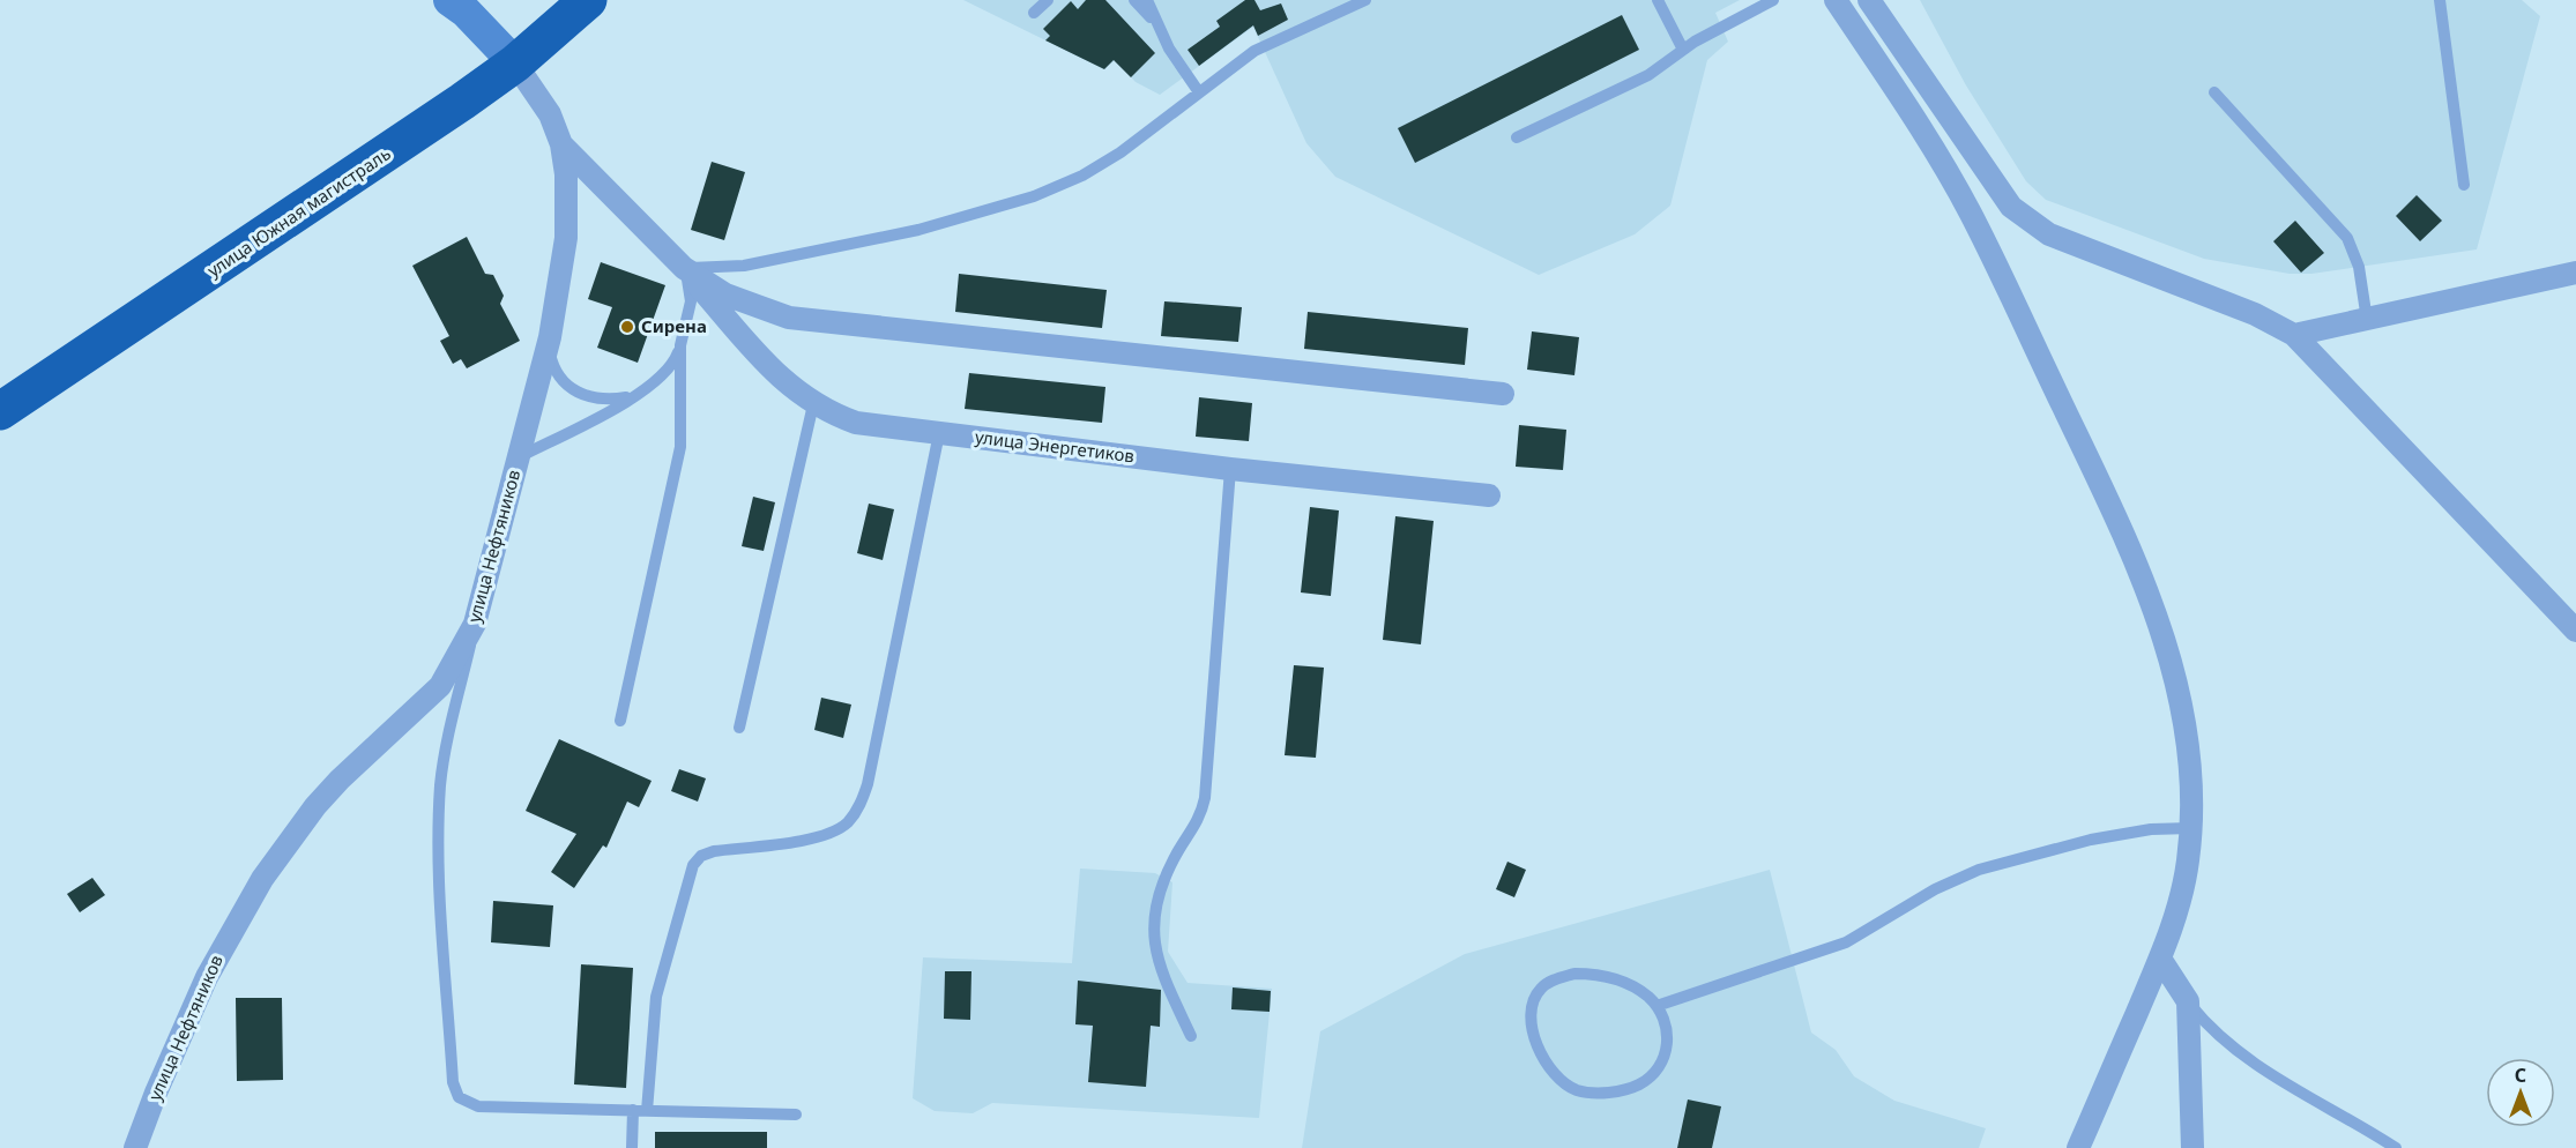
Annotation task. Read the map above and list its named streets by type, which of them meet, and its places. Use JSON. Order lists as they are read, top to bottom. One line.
{"streets":{"highway":["улица Южная магистраль"],"street":["улица Энергетиков","улица Нефтяников"]},"crossings":[["улица Южная магистраль","улица Нефтяников"]],"places":["Сирена"],"north":"top"}
